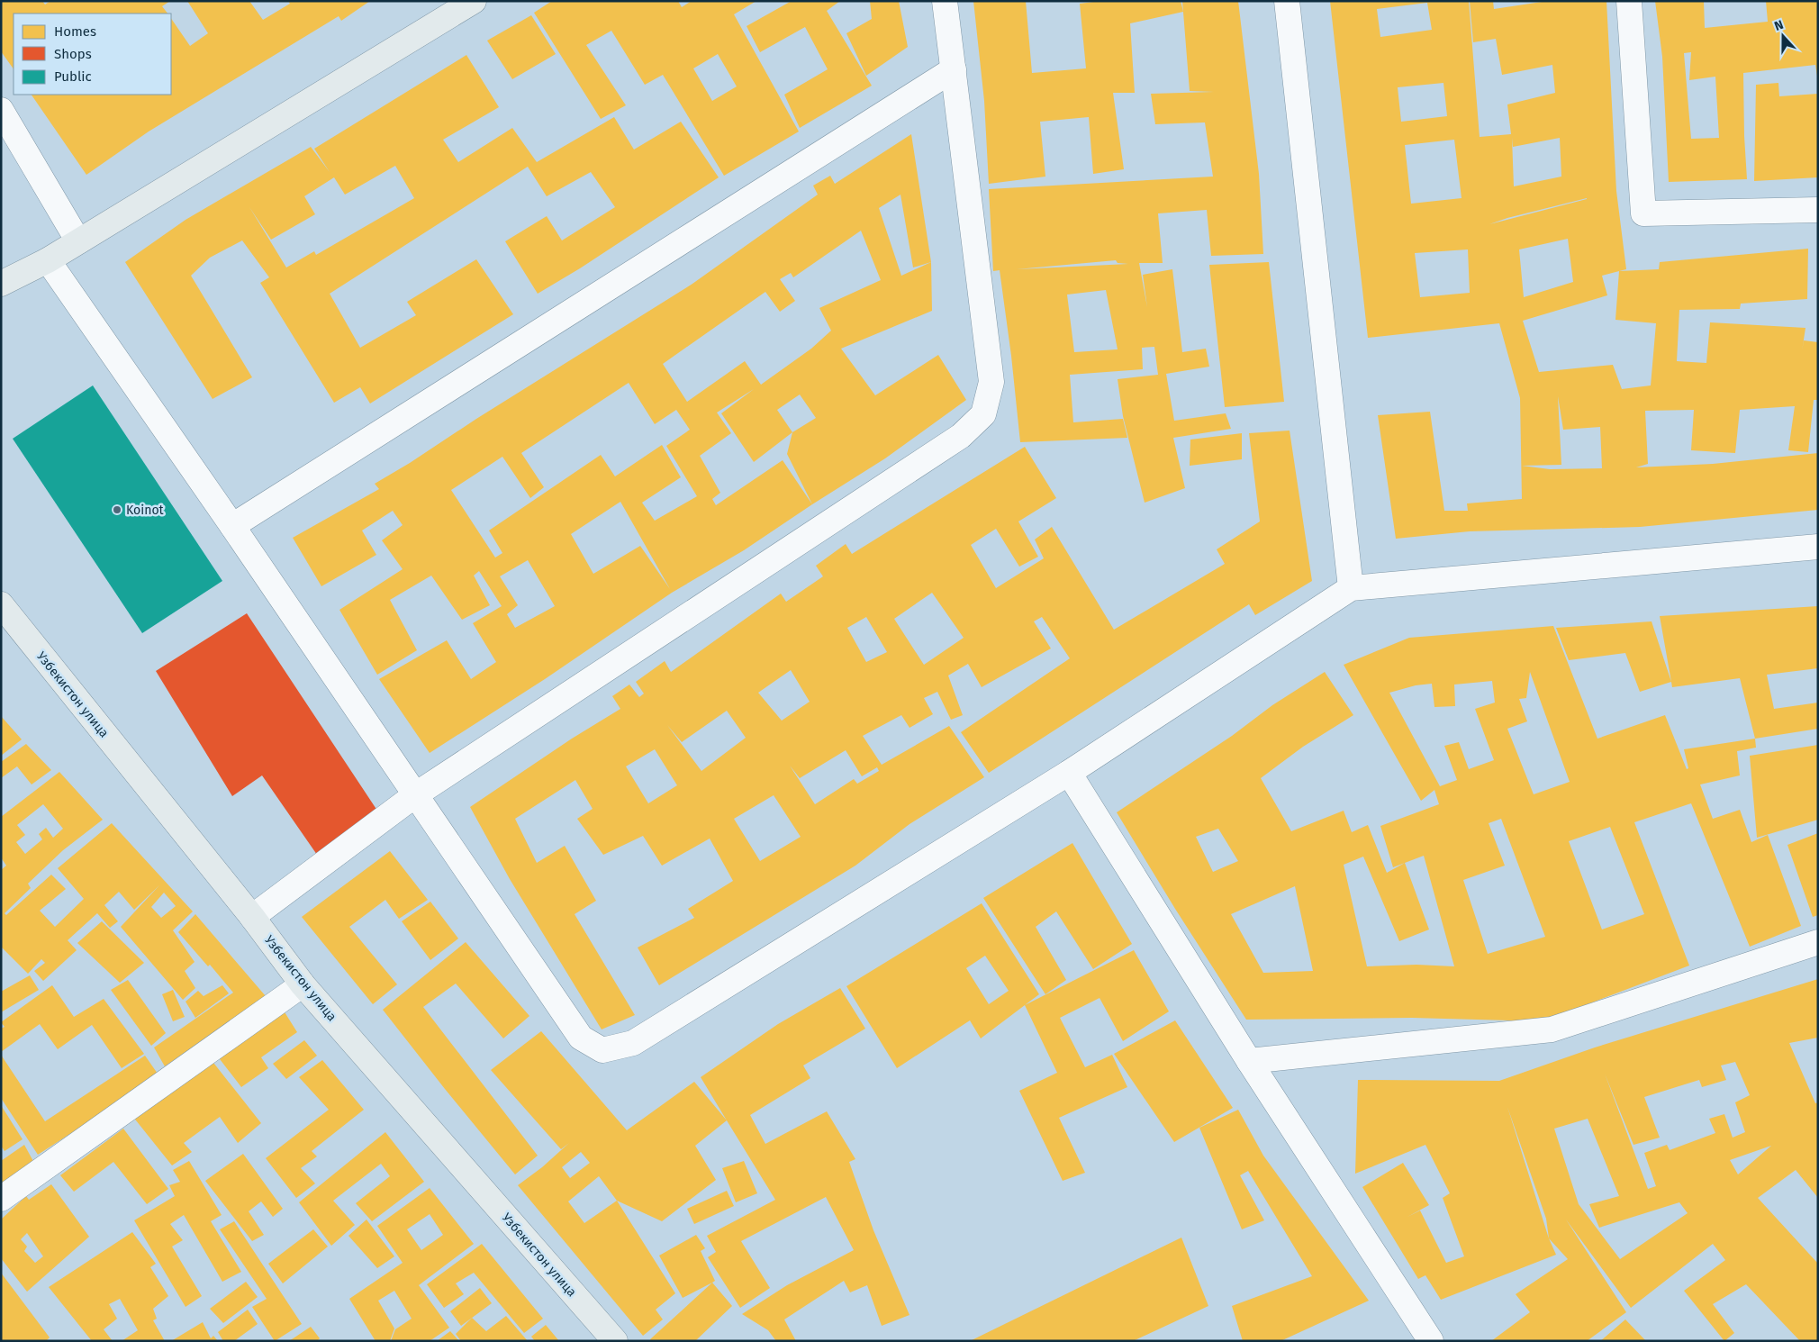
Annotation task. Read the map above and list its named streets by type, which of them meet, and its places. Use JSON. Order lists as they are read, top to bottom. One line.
{"streets":{"main road":["Узбекистон улица"]},"places":["Koinot"],"legend":["Homes","Shops","Public"],"north":"top"}
